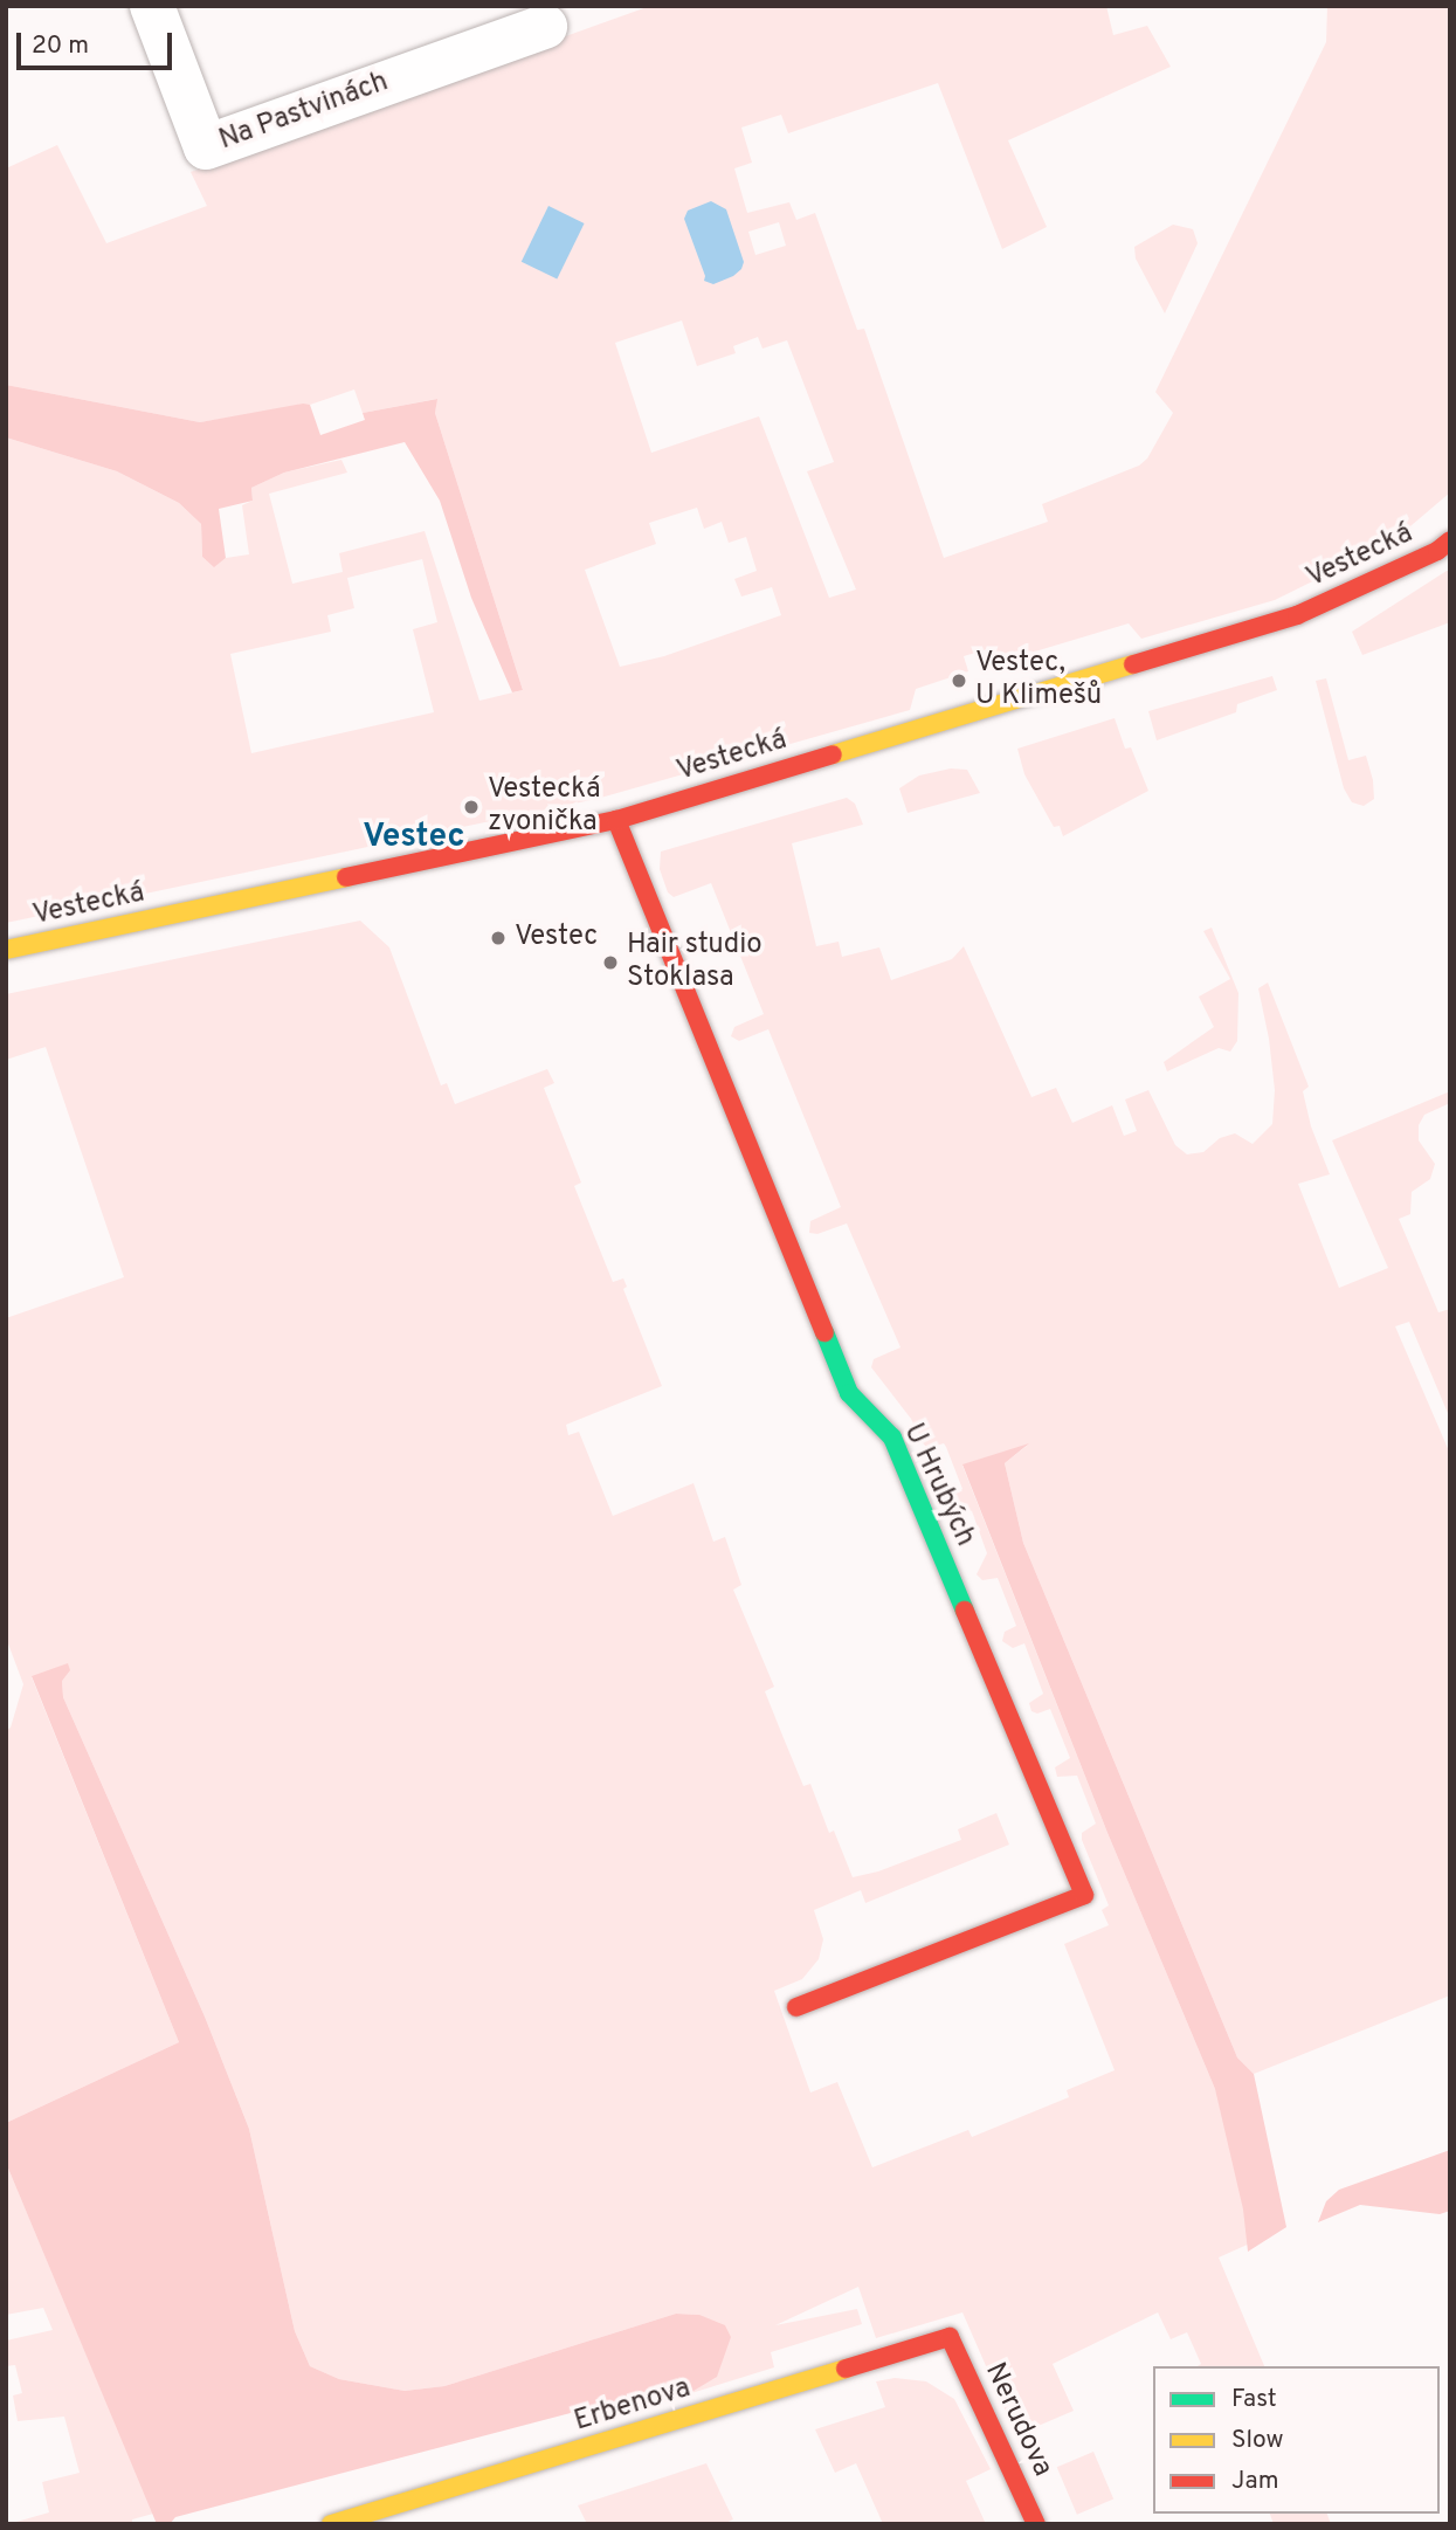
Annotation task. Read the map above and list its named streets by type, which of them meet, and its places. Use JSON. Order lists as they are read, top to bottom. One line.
{"streets":{"street":["Na Pastvinách","Vestecká","U Hrubých","Erbenova","Nerudova"]},"crossings":[["Vestecká","U Hrubých"],["Erbenova","Nerudova"]],"districts":["Vestec"],"places":["Vestec, U Klimešů","Vestecká zvonička","Vestec","Hair studio Stoklasa"],"legend":["Fast","Slow","Jam"],"scale_bar":"20 m"}
